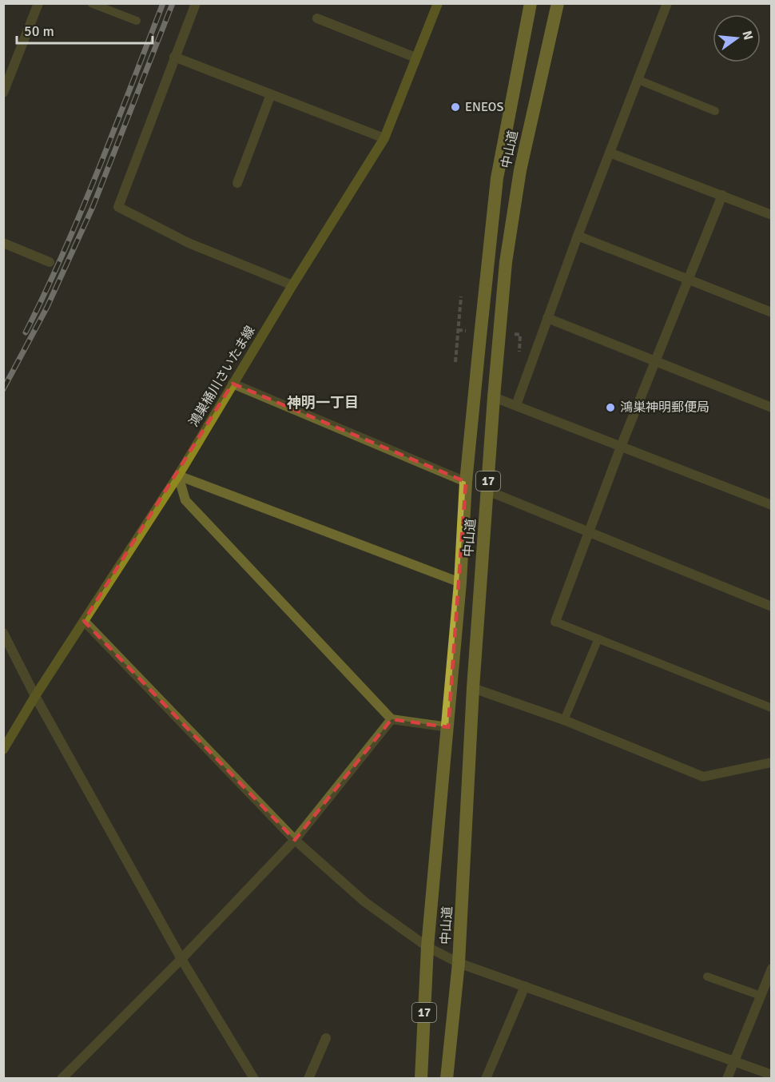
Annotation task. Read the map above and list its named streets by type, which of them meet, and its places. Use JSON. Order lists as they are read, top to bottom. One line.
{"streets":{"highway":["中山道","17"],"main road":["鴻巣桶川さいたま線"]},"districts":["神明一丁目"],"places":["ENEOS","鴻巣神明郵便局"],"scale_bar":"50 m","north":"right"}
